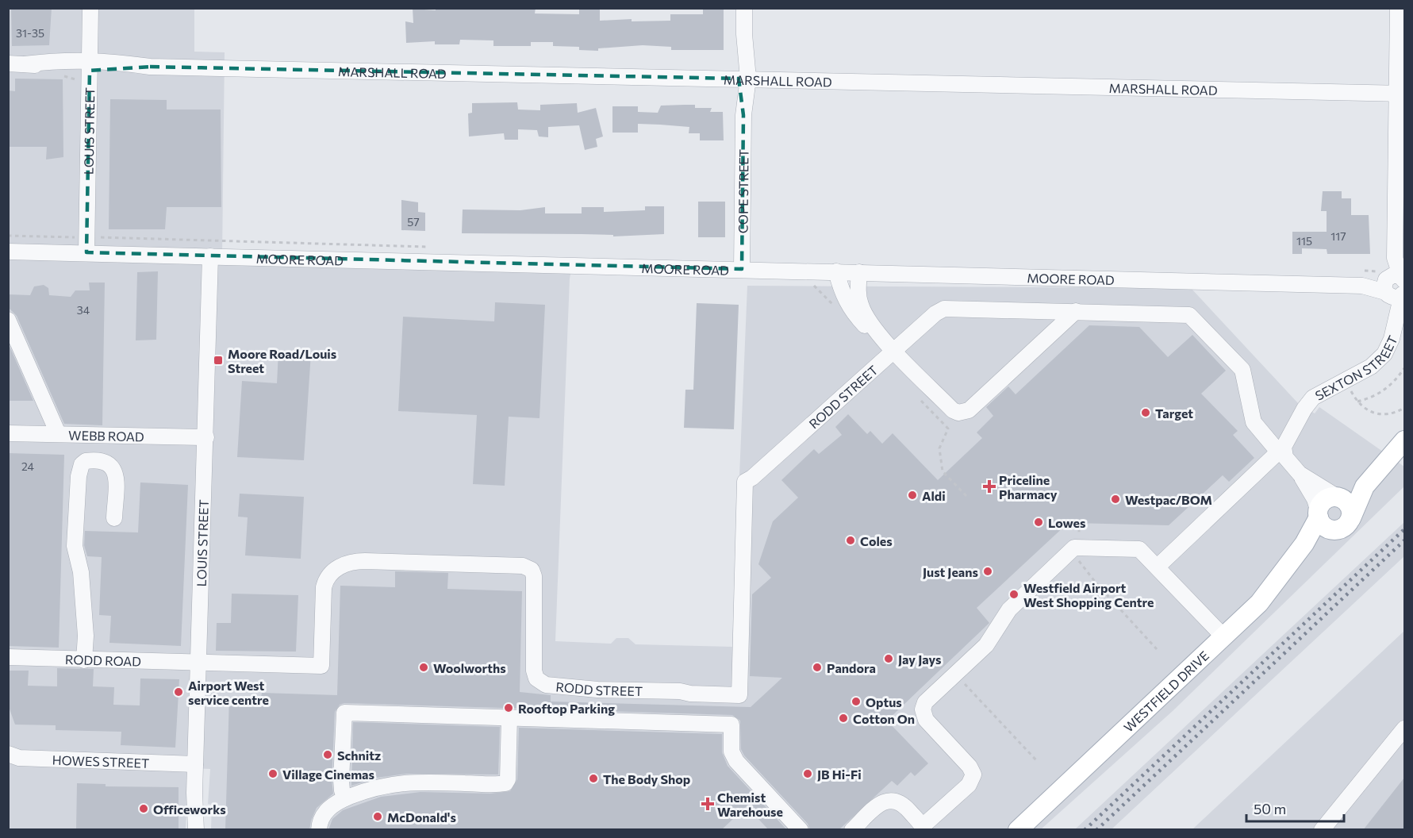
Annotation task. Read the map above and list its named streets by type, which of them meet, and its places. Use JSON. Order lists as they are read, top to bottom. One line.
{"streets":{"main road":["WESTFIELD DRIVE"],"street":["MARSHALL ROAD","LOUIS STREET","COPE STREET","MOORE ROAD","SEXTON STREET","RODD STREET","WEBB ROAD","RODD ROAD","HOWES STREET"]},"crossings":[["MARSHALL ROAD","LOUIS STREET"],["MARSHALL ROAD","COPE STREET"],["LOUIS STREET","MOORE ROAD"],["LOUIS STREET","RODD STREET"],["LOUIS STREET","WEBB ROAD"],["LOUIS STREET","RODD ROAD"],["LOUIS STREET","HOWES STREET"],["COPE STREET","MOORE ROAD"],["MOORE ROAD","SEXTON STREET"],["RODD STREET","RODD ROAD"]],"places":{"transit":["Moore Road/Louis Street"],"other":["Target","Aldi","Westpac/BOM","Lowes","Coles","Just Jeans","Westfield Airport West Shopping Centre","Jay Jays","Woolworths","Pandora","Airport West service centre","Optus","Rooftop Parking","Cotton On","Schnitz","Village Cinemas","JB Hi-Fi","The Body Shop","Officeworks","McDonald's"],"health":["Priceline Pharmacy","Chemist Warehouse"]},"house_numbers":["31-35","57","117","115","34","24"],"scale_bar":"50 m"}
